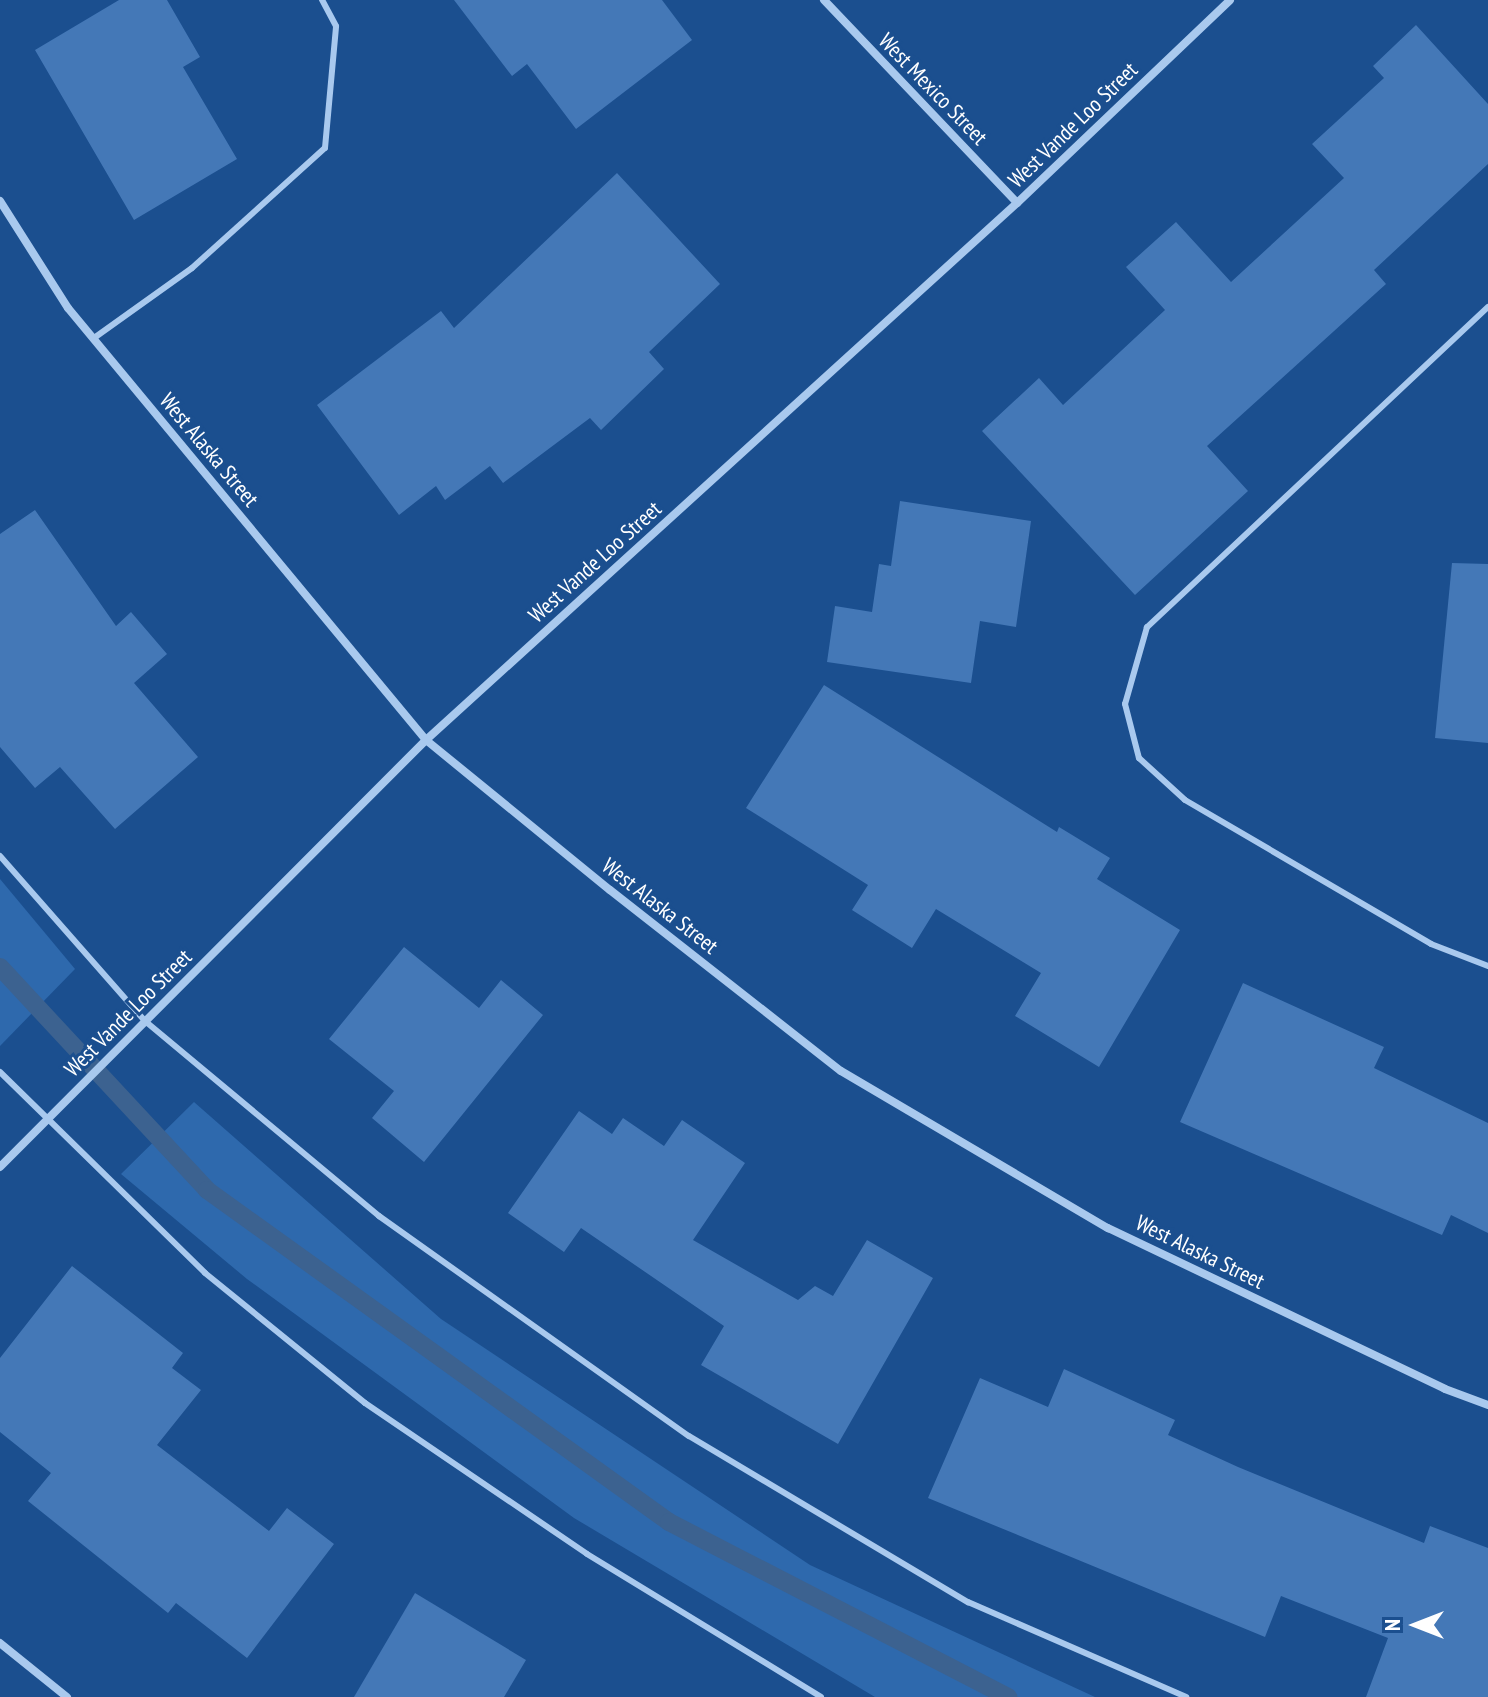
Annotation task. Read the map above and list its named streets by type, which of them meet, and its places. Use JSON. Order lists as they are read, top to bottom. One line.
{"streets":{"street":["West Mexico Street","West Vande Loo Street","West Alaska Street"]},"crossings":[["West Mexico Street","West Vande Loo Street"],["West Vande Loo Street","West Alaska Street"]],"north":"left"}
